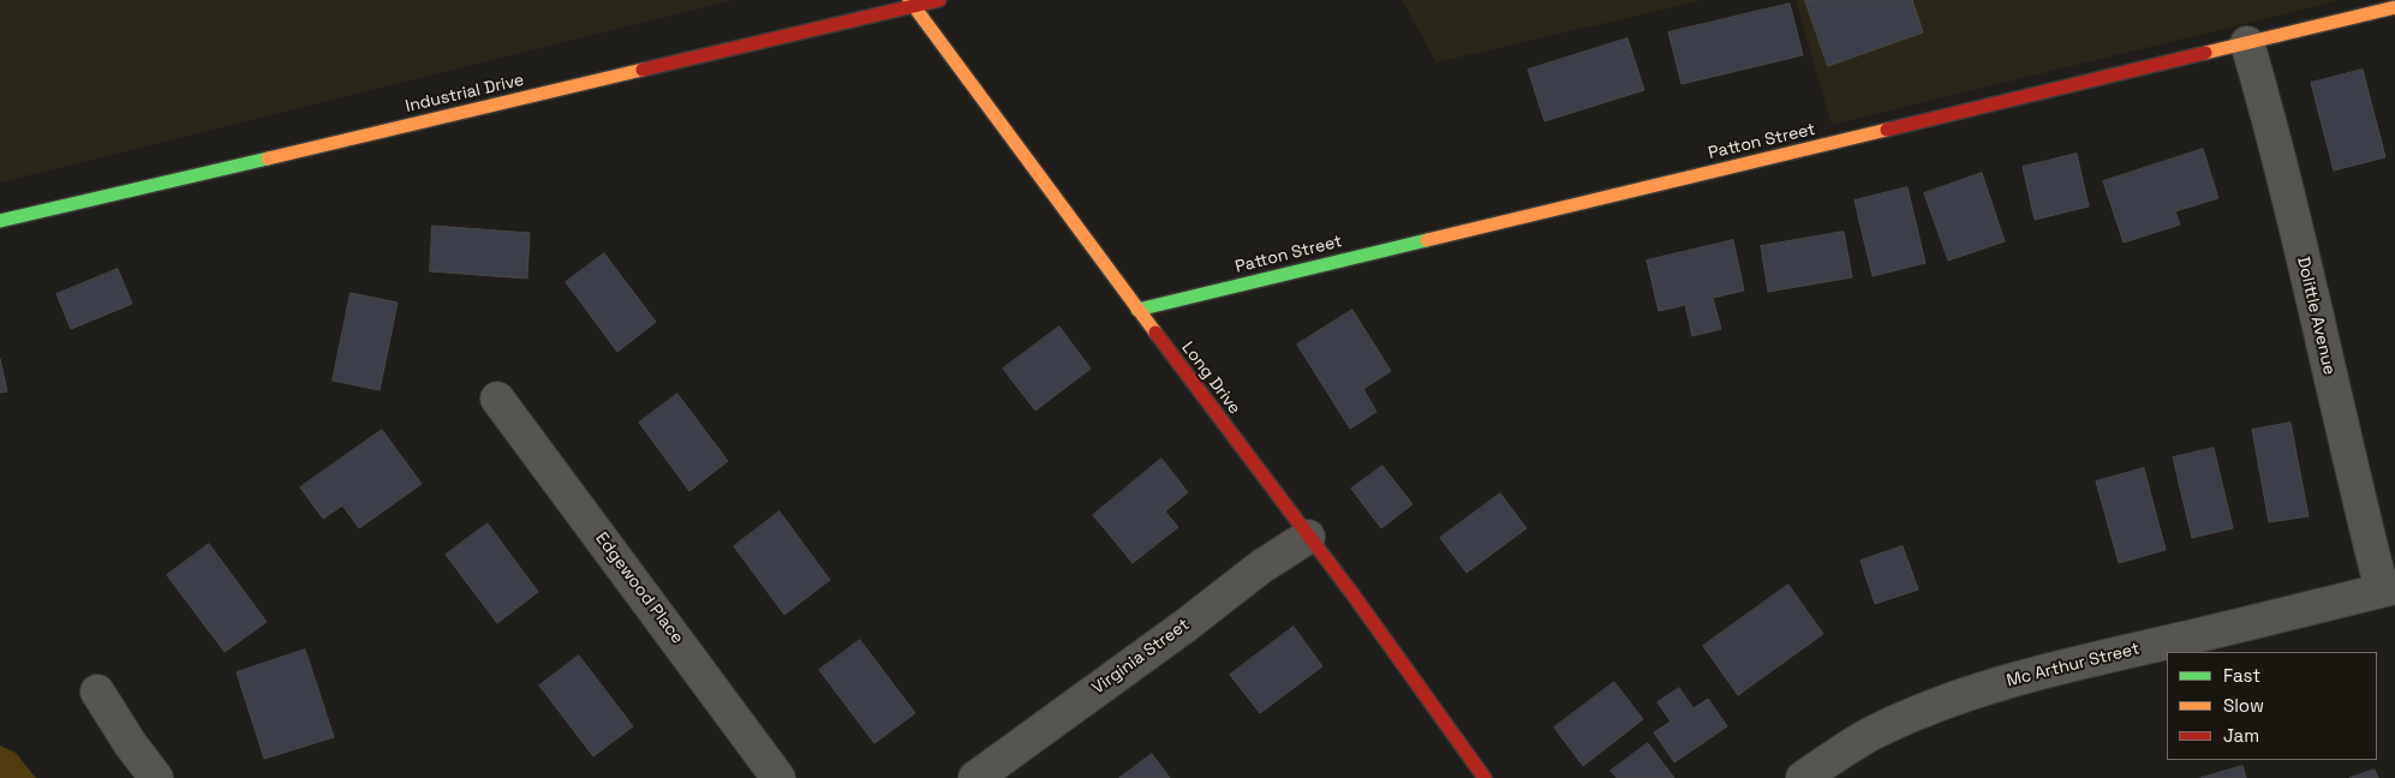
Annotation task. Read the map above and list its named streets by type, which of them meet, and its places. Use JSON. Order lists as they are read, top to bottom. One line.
{"streets":{"street":["Industrial Drive","Patton Street","Dolittle Avenue","Long Drive","Edgewood Place","Virginia Street","Mc Arthur Street"]},"crossings":[["Industrial Drive","Long Drive"],["Patton Street","Dolittle Avenue"],["Patton Street","Long Drive"],["Dolittle Avenue","Mc Arthur Street"],["Long Drive","Virginia Street"]],"legend":["Fast","Slow","Jam"]}
